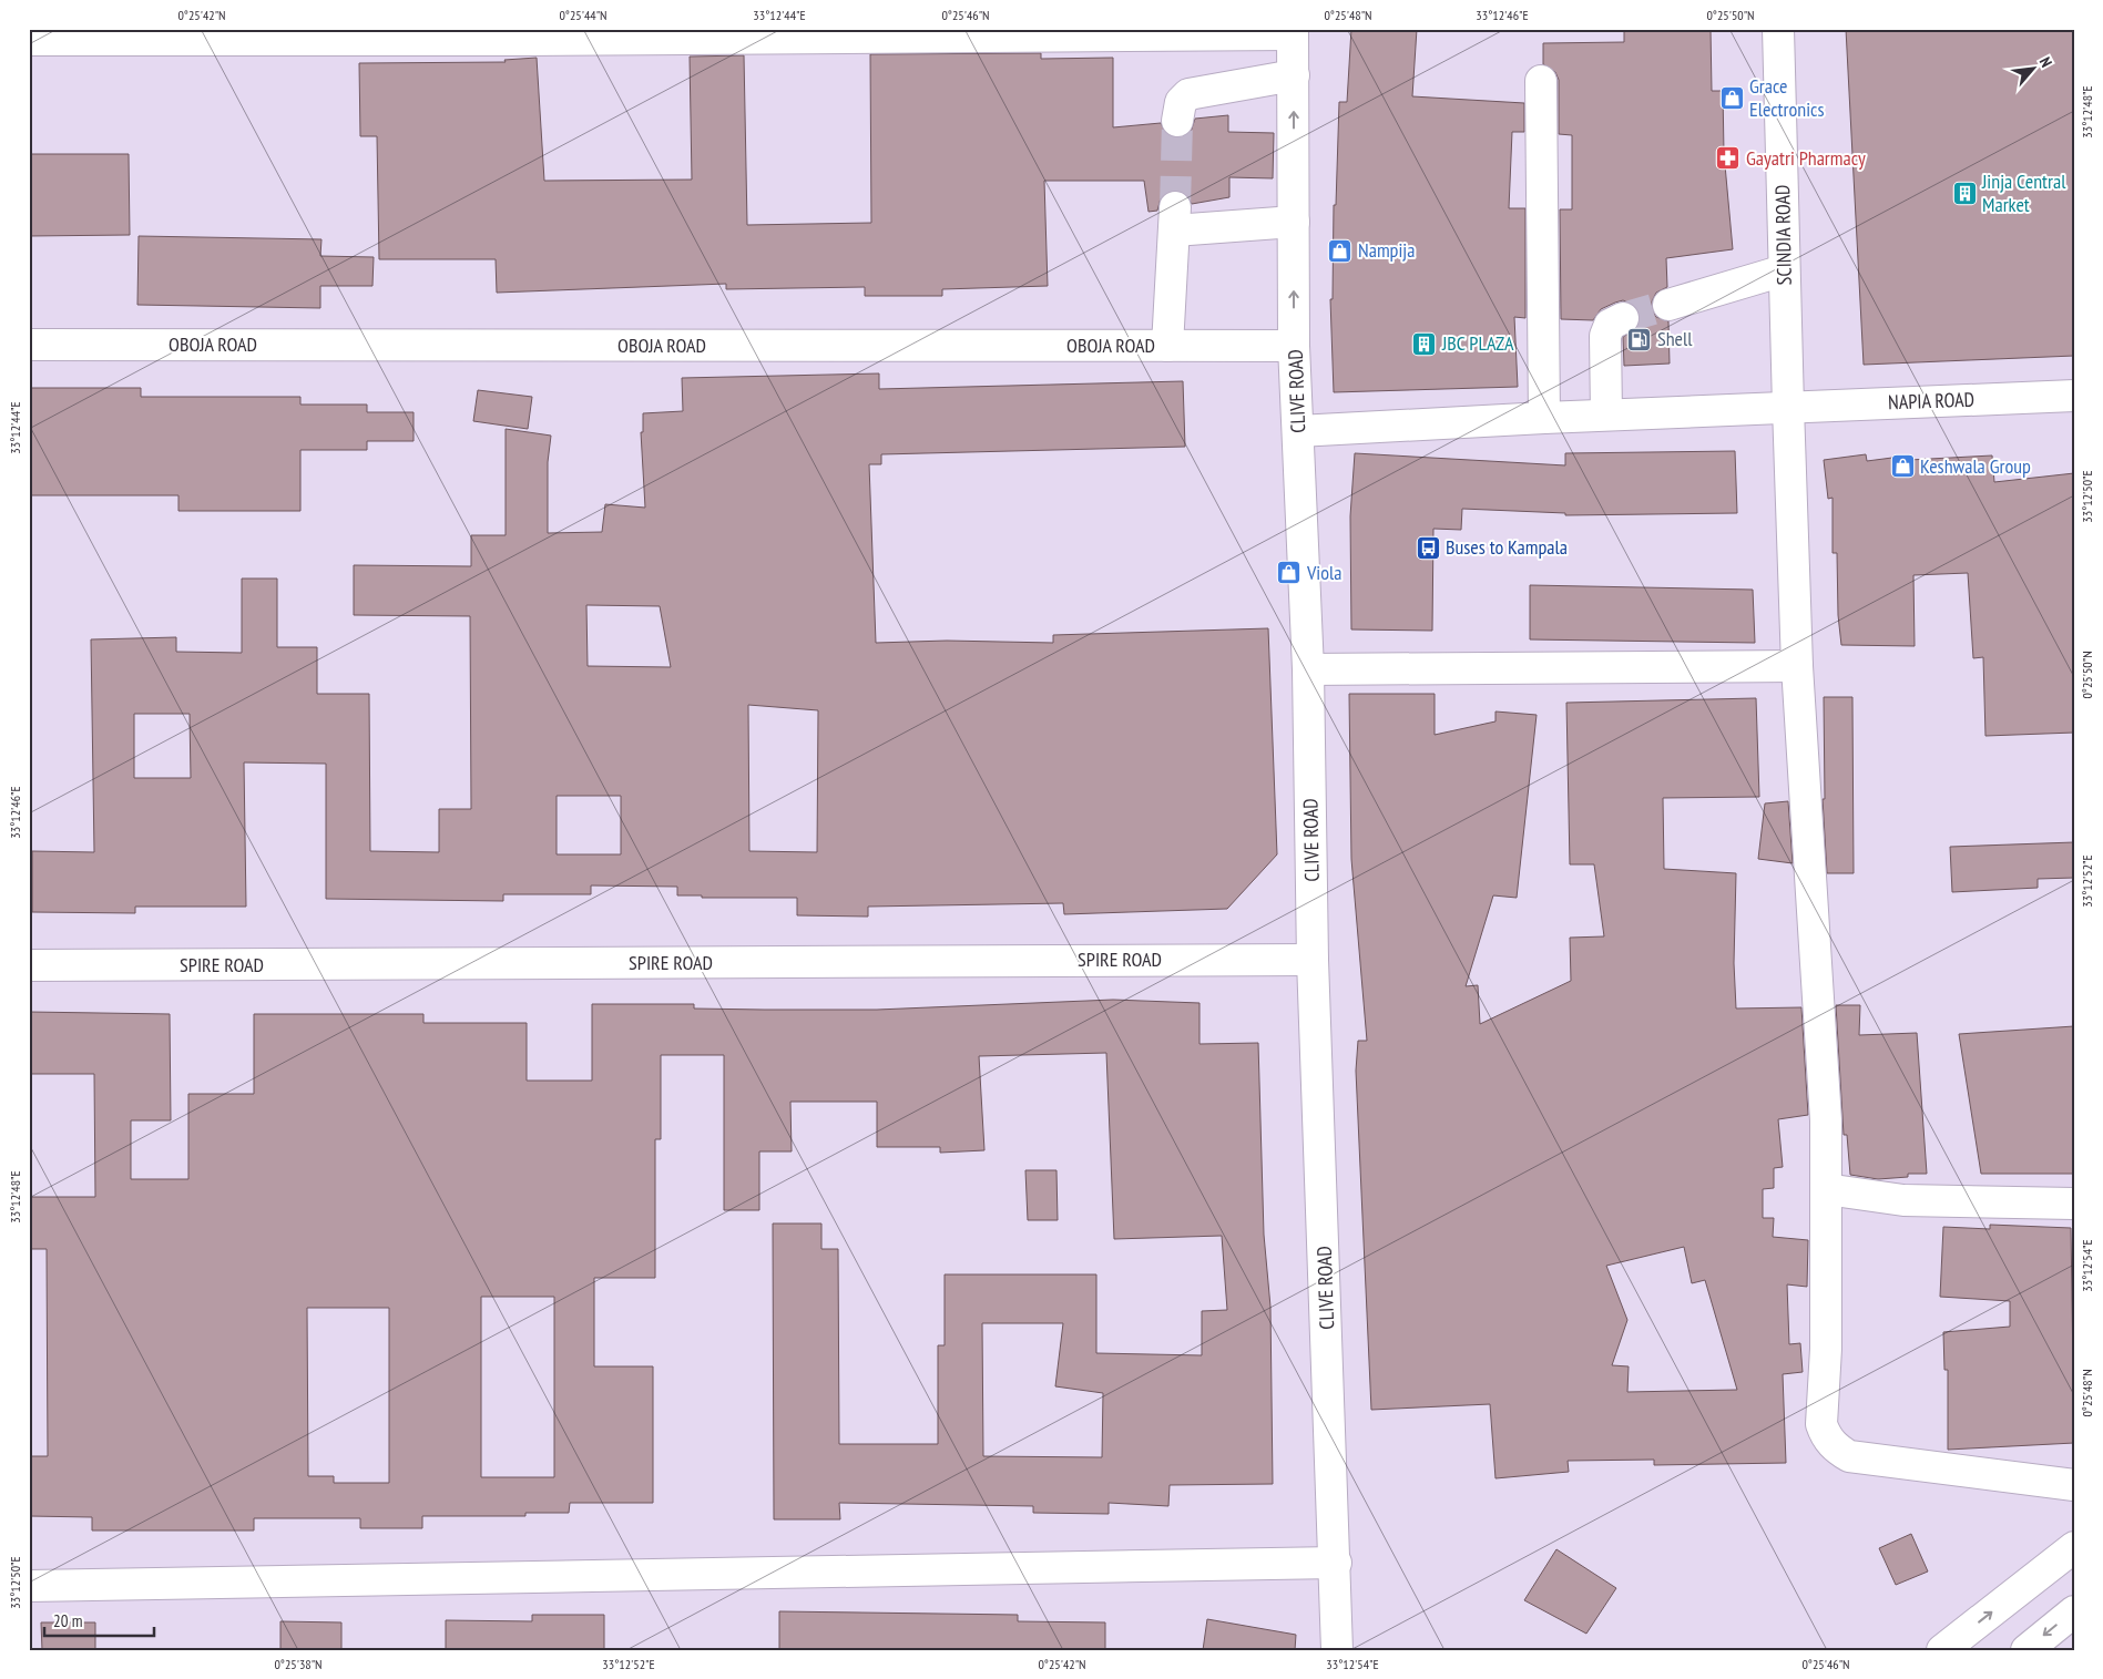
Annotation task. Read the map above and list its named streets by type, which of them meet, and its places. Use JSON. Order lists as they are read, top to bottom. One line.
{"streets":{"street":["SCINDIA ROAD","OBOJA ROAD","CLIVE ROAD","NAPIA ROAD","SPIRE ROAD"]},"crossings":[["SCINDIA ROAD","NAPIA ROAD"],["OBOJA ROAD","CLIVE ROAD"],["CLIVE ROAD","NAPIA ROAD"],["CLIVE ROAD","SPIRE ROAD"]],"places":{"shop":["Grace Electronics","Nampija","Keshwala Group","Viola"],"pharmacy":["Gayatri Pharmacy"],"building":["Jinja Central Market","JBC PLAZA"],"fuel station":["Shell"],"bus stop":["Buses to Kampala"]},"scale_bar":"20 m","north":"top right","coordinates":["0°25'42\"N","0°25'44\"N","33°12'44\"E","0°25'46\"N","0°25'48\"N","33°12'46\"E","0°25'50\"N","33°12'48\"E","33°12'50\"E","33°12'52\"E","33°12'54\"E","0°25'38\"N"]}
